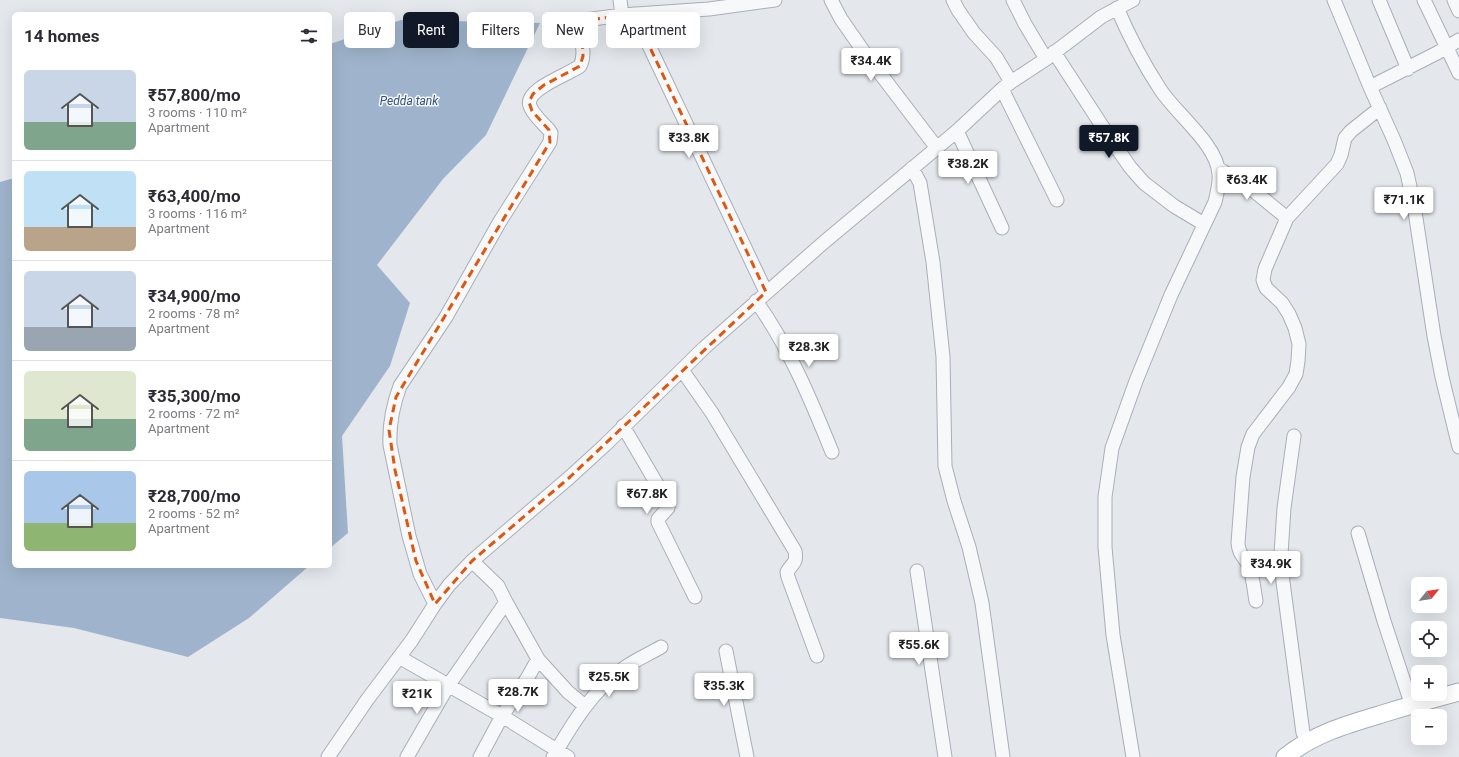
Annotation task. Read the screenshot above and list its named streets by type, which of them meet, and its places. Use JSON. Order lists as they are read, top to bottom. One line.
{"water":["Pedda tank"],"north":"top right","page":{"chip":["Buy","Rent","Filters","New","Apartment"],"heading":"14 homes","price":["₹34.4K","₹33.8K","₹57.8K","₹38.2K","₹63.4K","₹71.1K","₹28.3K","₹67.8K","₹34.9K","₹55.6K","₹25.5K","₹35.3K","₹28.7K","₹21K"],"list":[{"name":"₹57,800/mo","note":"3 rooms · 110 m² · Apartment"},{"name":"₹63,400/mo","note":"3 rooms · 116 m² · Apartment"},{"name":"₹34,900/mo","note":"2 rooms · 78 m² · Apartment"},{"name":"₹35,300/mo","note":"2 rooms · 72 m² · Apartment"},{"name":"₹28,700/mo","note":"2 rooms · 52 m² · Apartment"}],"map_buttons":["+","−"]}}
